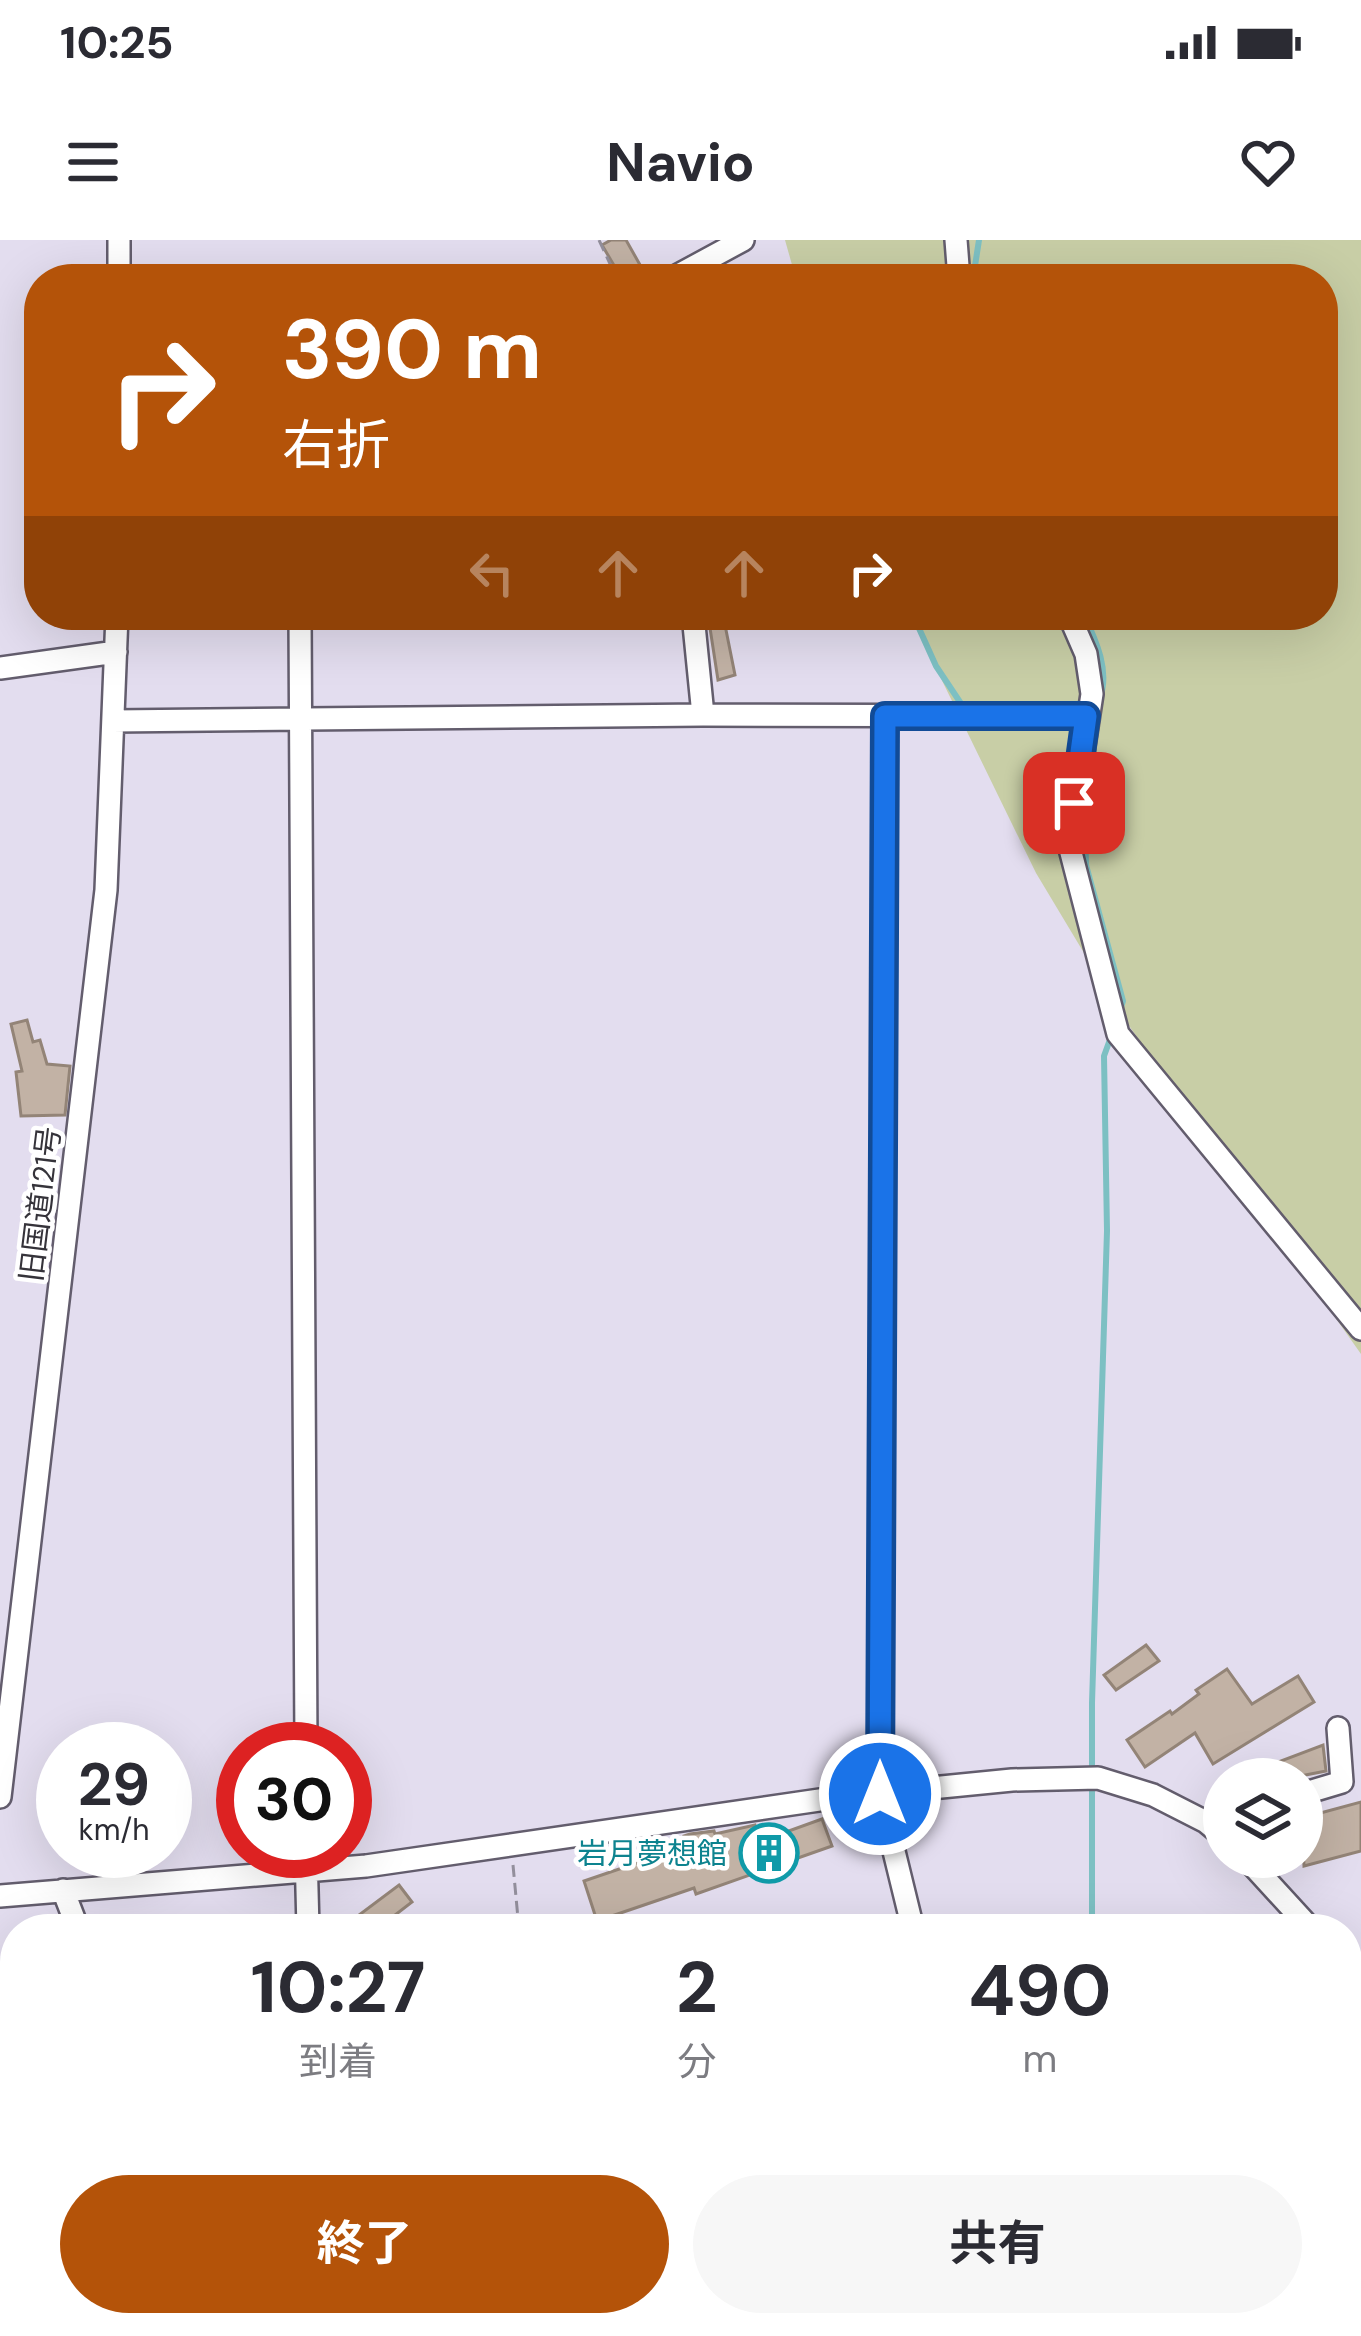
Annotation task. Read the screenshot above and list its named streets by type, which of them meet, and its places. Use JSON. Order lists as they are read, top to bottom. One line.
{"streets":{"street":["旧国道121号"]},"places":{"building":["岩月夢想館"]},"page":{"status":"10:25","header":"Navio","turn":["390 m","右折"],"speed":"29 km/h","limit":"30","eta":["10:27","到着","2","分","490","m"],"buttons":["終了","共有"]}}
